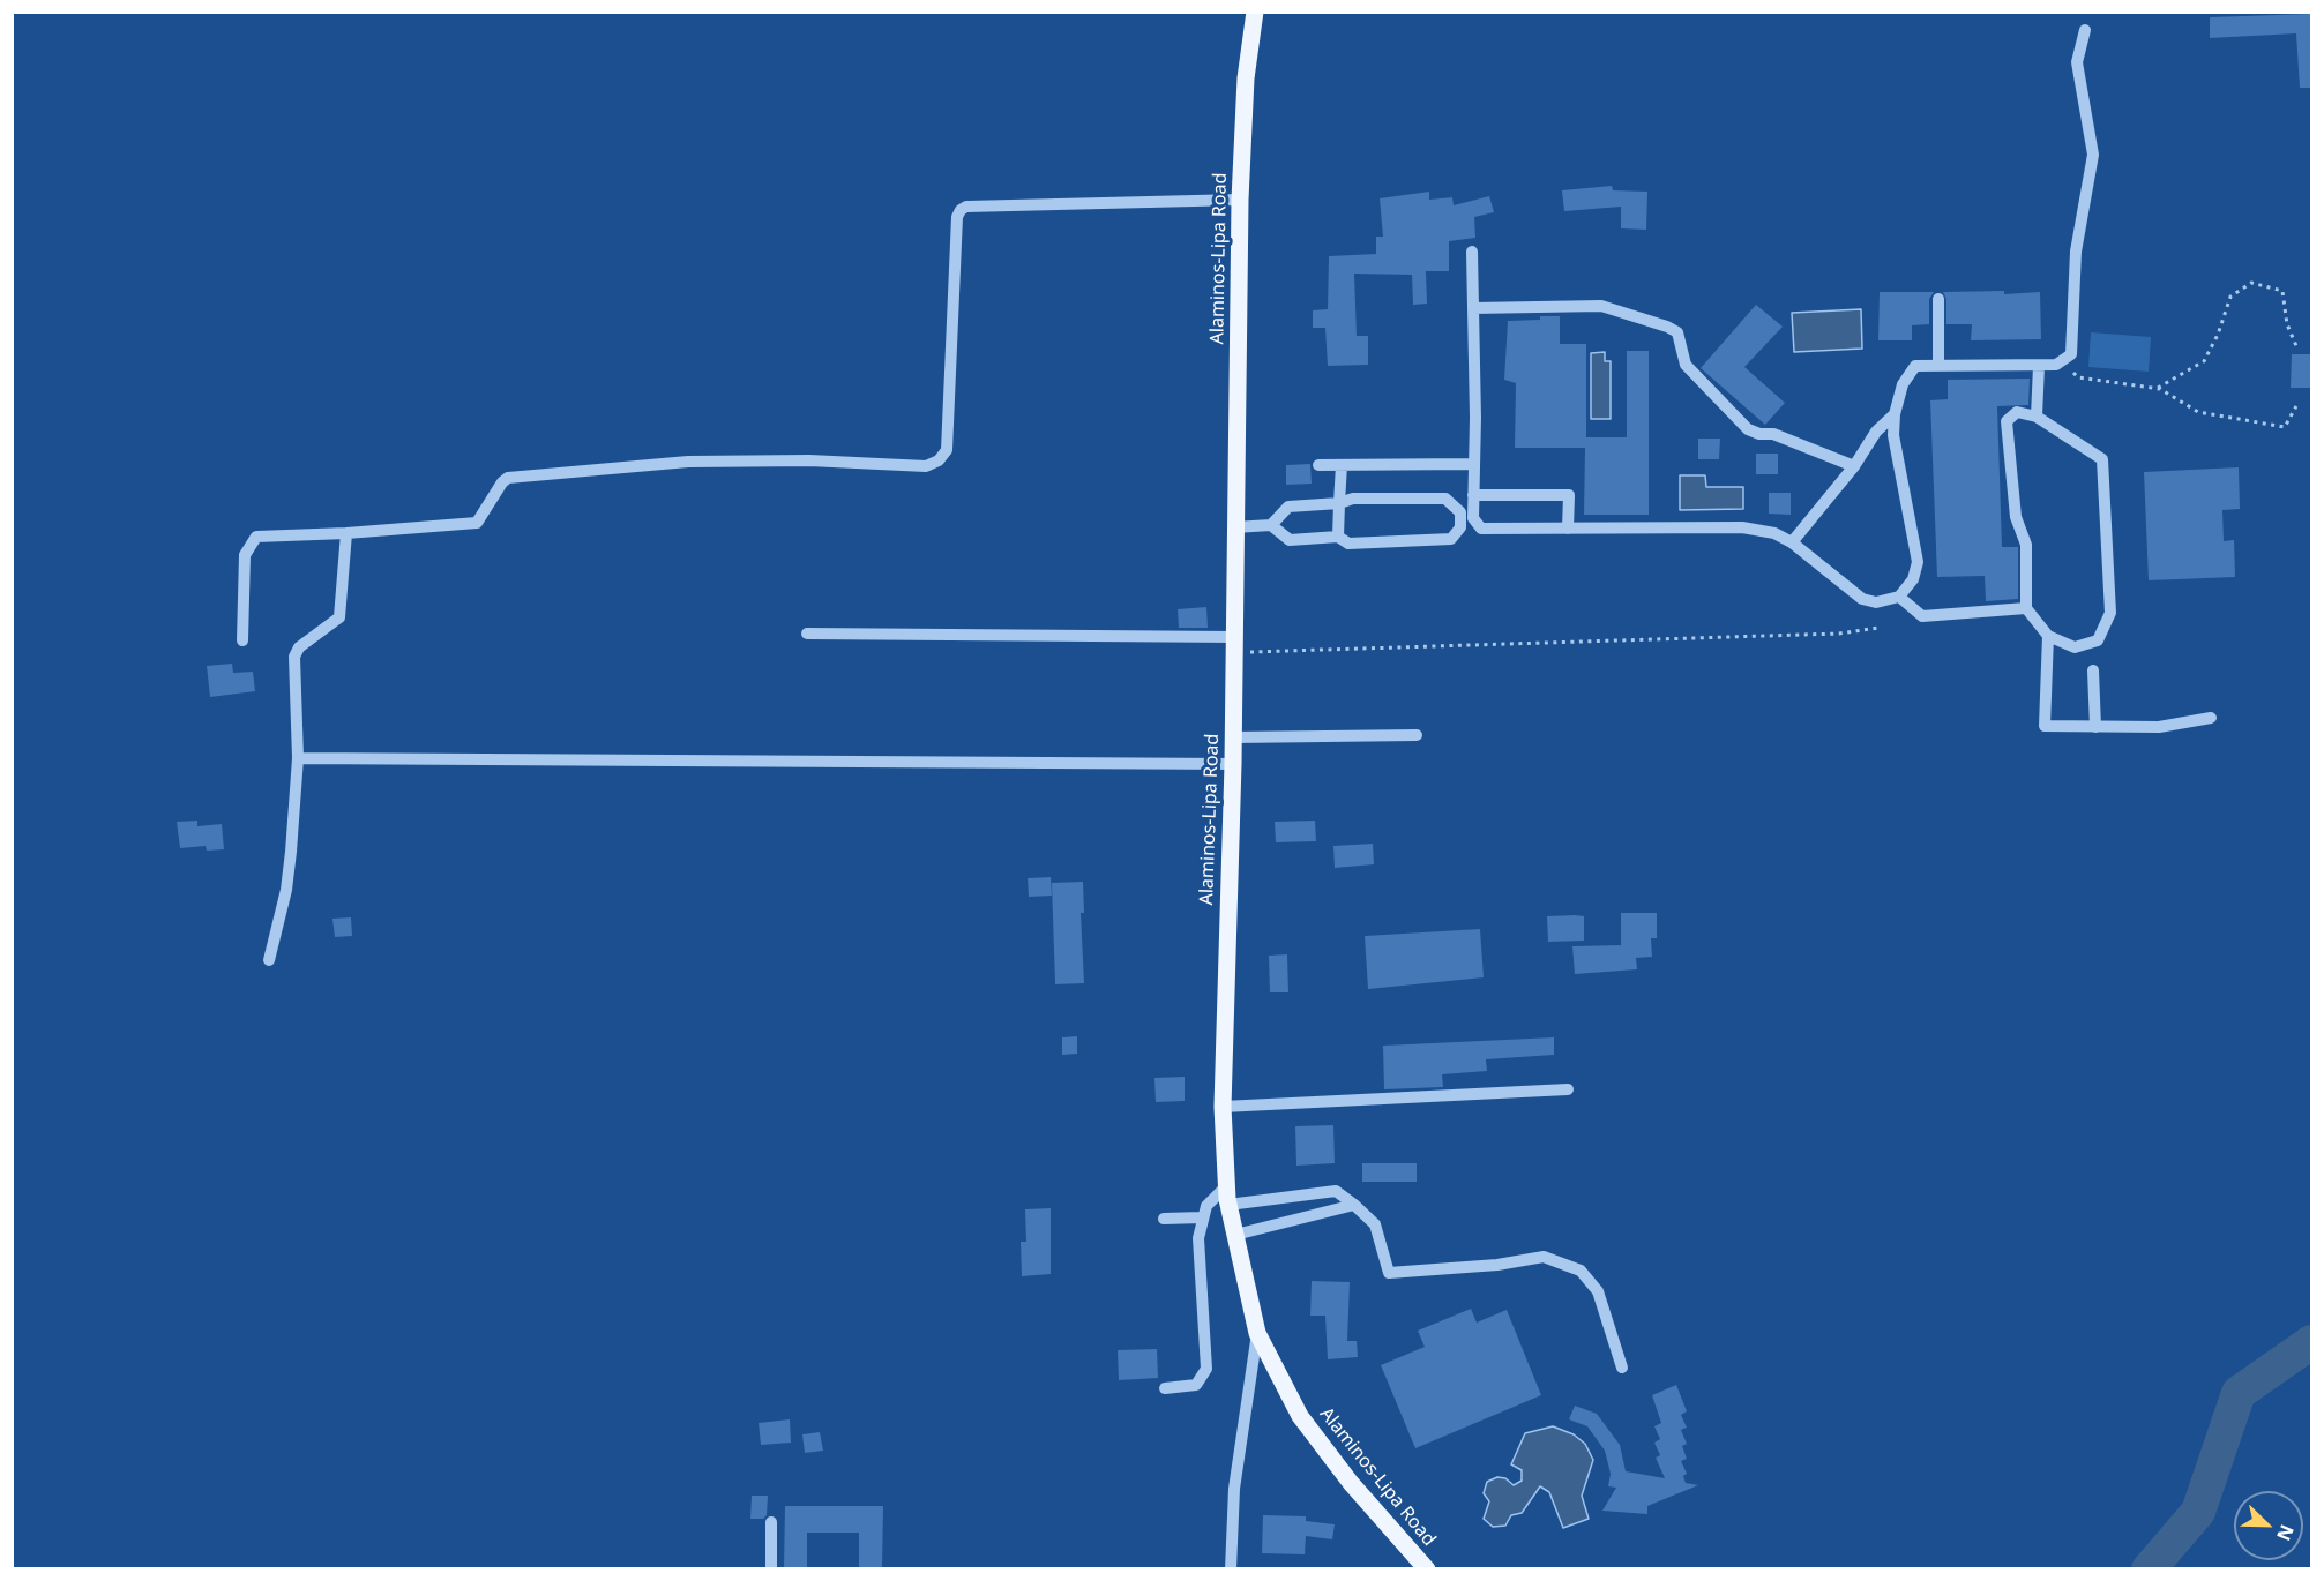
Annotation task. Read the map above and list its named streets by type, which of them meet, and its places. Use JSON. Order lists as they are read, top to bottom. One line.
{"streets":{"main road":["Alaminos-Lipa Road"]},"north":"bottom right"}
